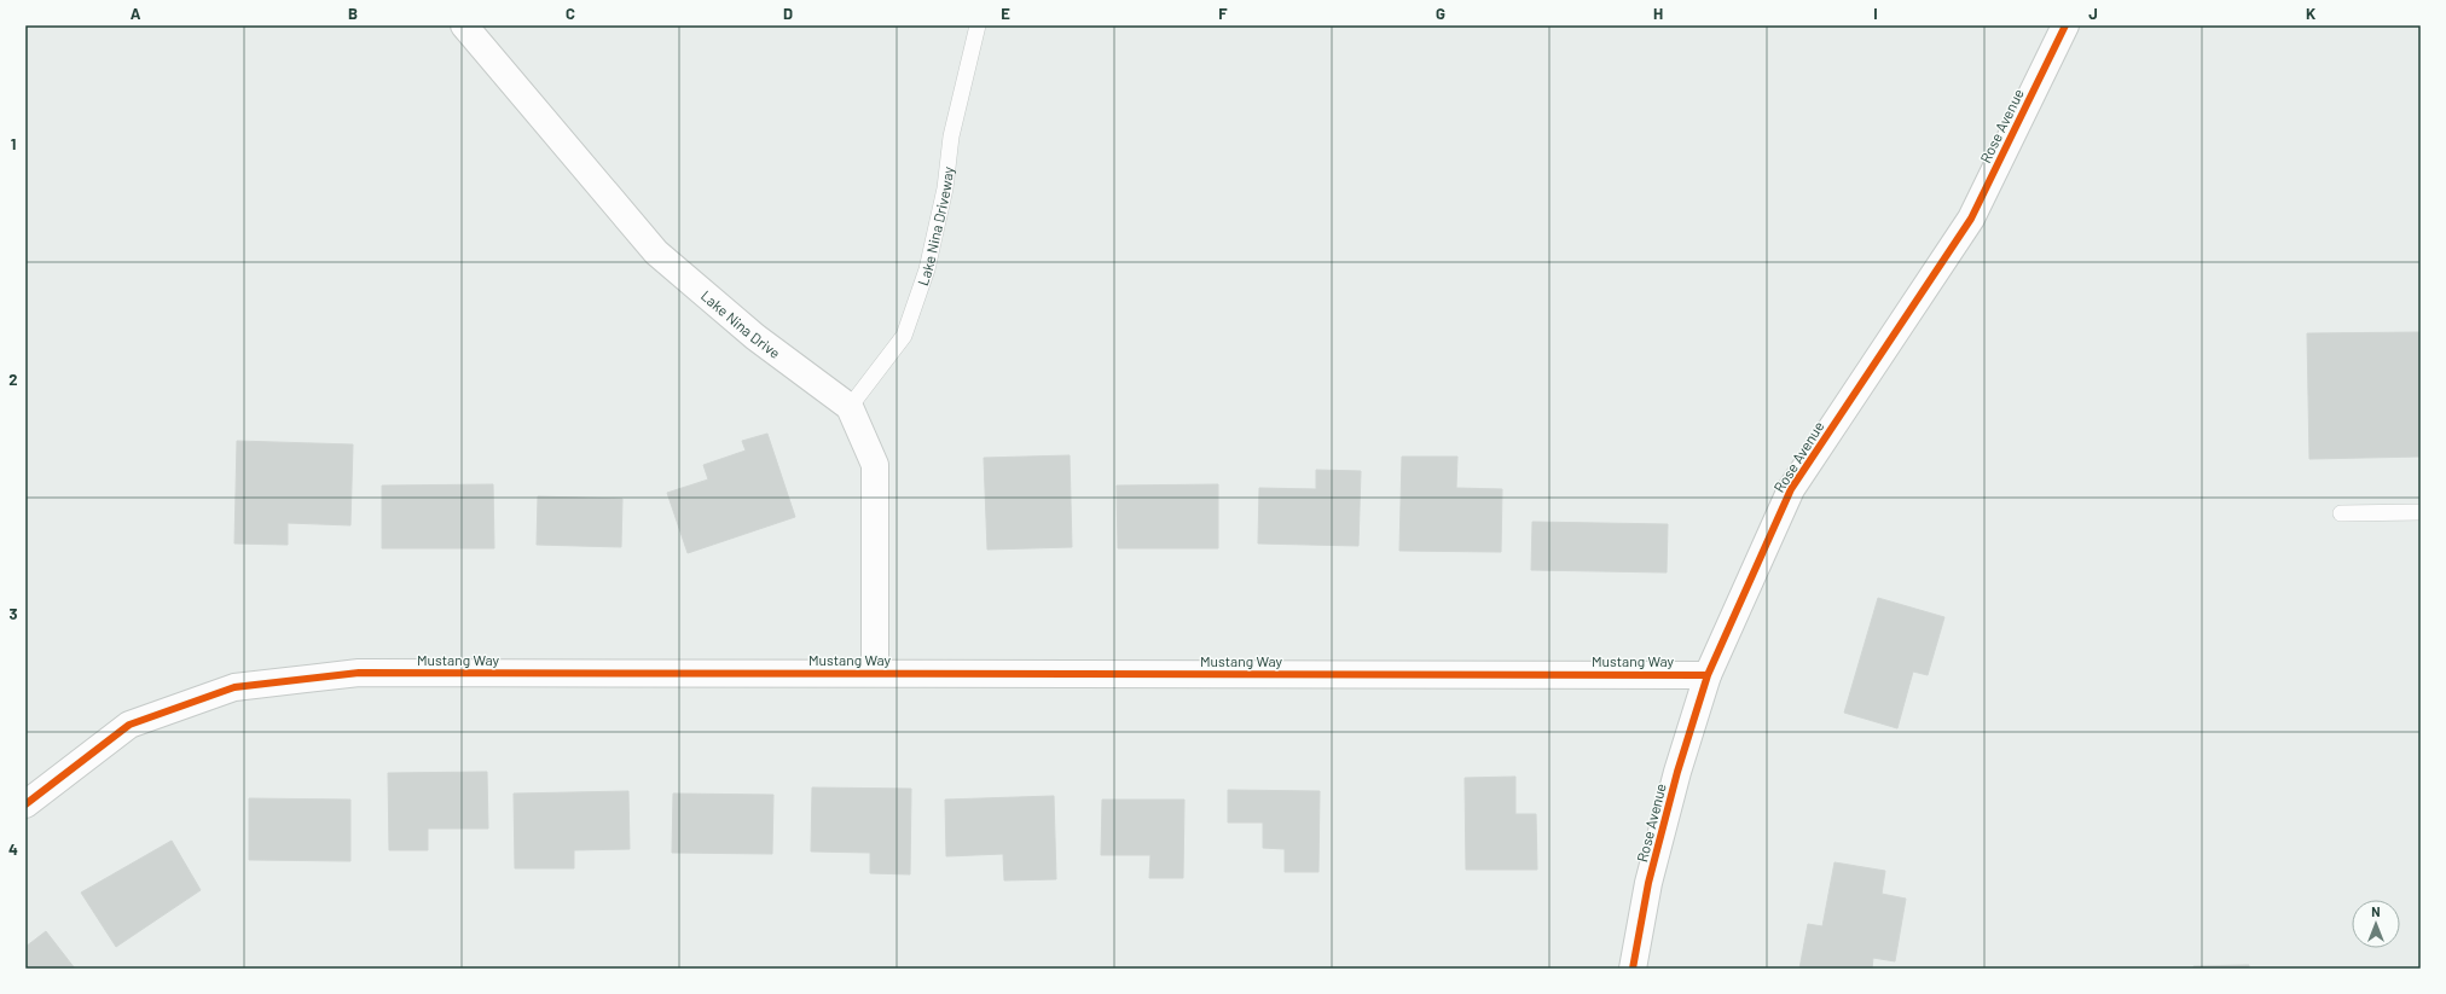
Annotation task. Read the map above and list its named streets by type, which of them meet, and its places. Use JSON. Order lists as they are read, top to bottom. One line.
{"streets":{"street":["Rose Avenue","Lake Nina Drive","Mustang Way"],"lane":["Lake Nina Driveway"]},"crossings":[["Rose Avenue","Mustang Way"],["Lake Nina Driveway","Lake Nina Drive"],["Lake Nina Drive","Mustang Way"]],"north":"top","grid":{"columns":["A","B","C","D","E","F","G","H","I","J","K"],"rows":["1","2","3","4"]}}
